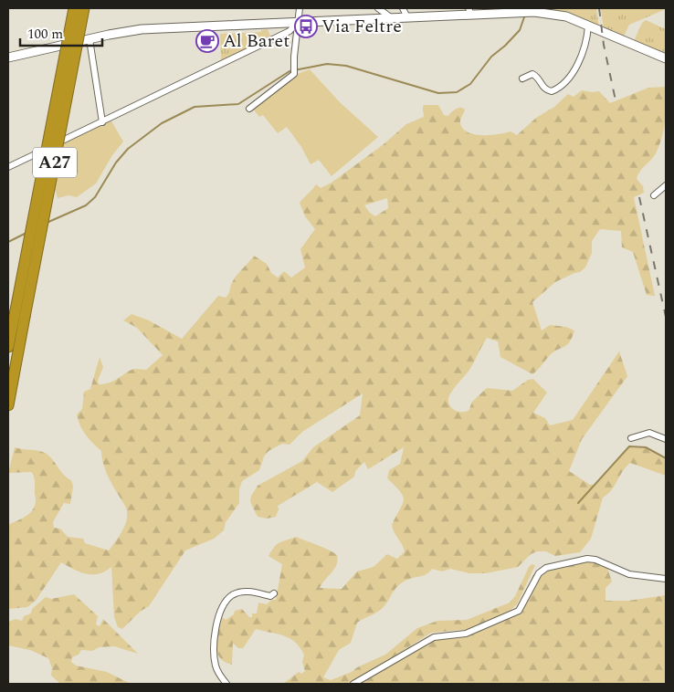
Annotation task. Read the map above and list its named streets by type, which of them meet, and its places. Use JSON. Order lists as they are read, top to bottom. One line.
{"streets":{"highway":["A27"]},"places":{"bus stop":["Via Feltre"],"cafe":["Al Baret"]},"scale_bar":"100 m"}
